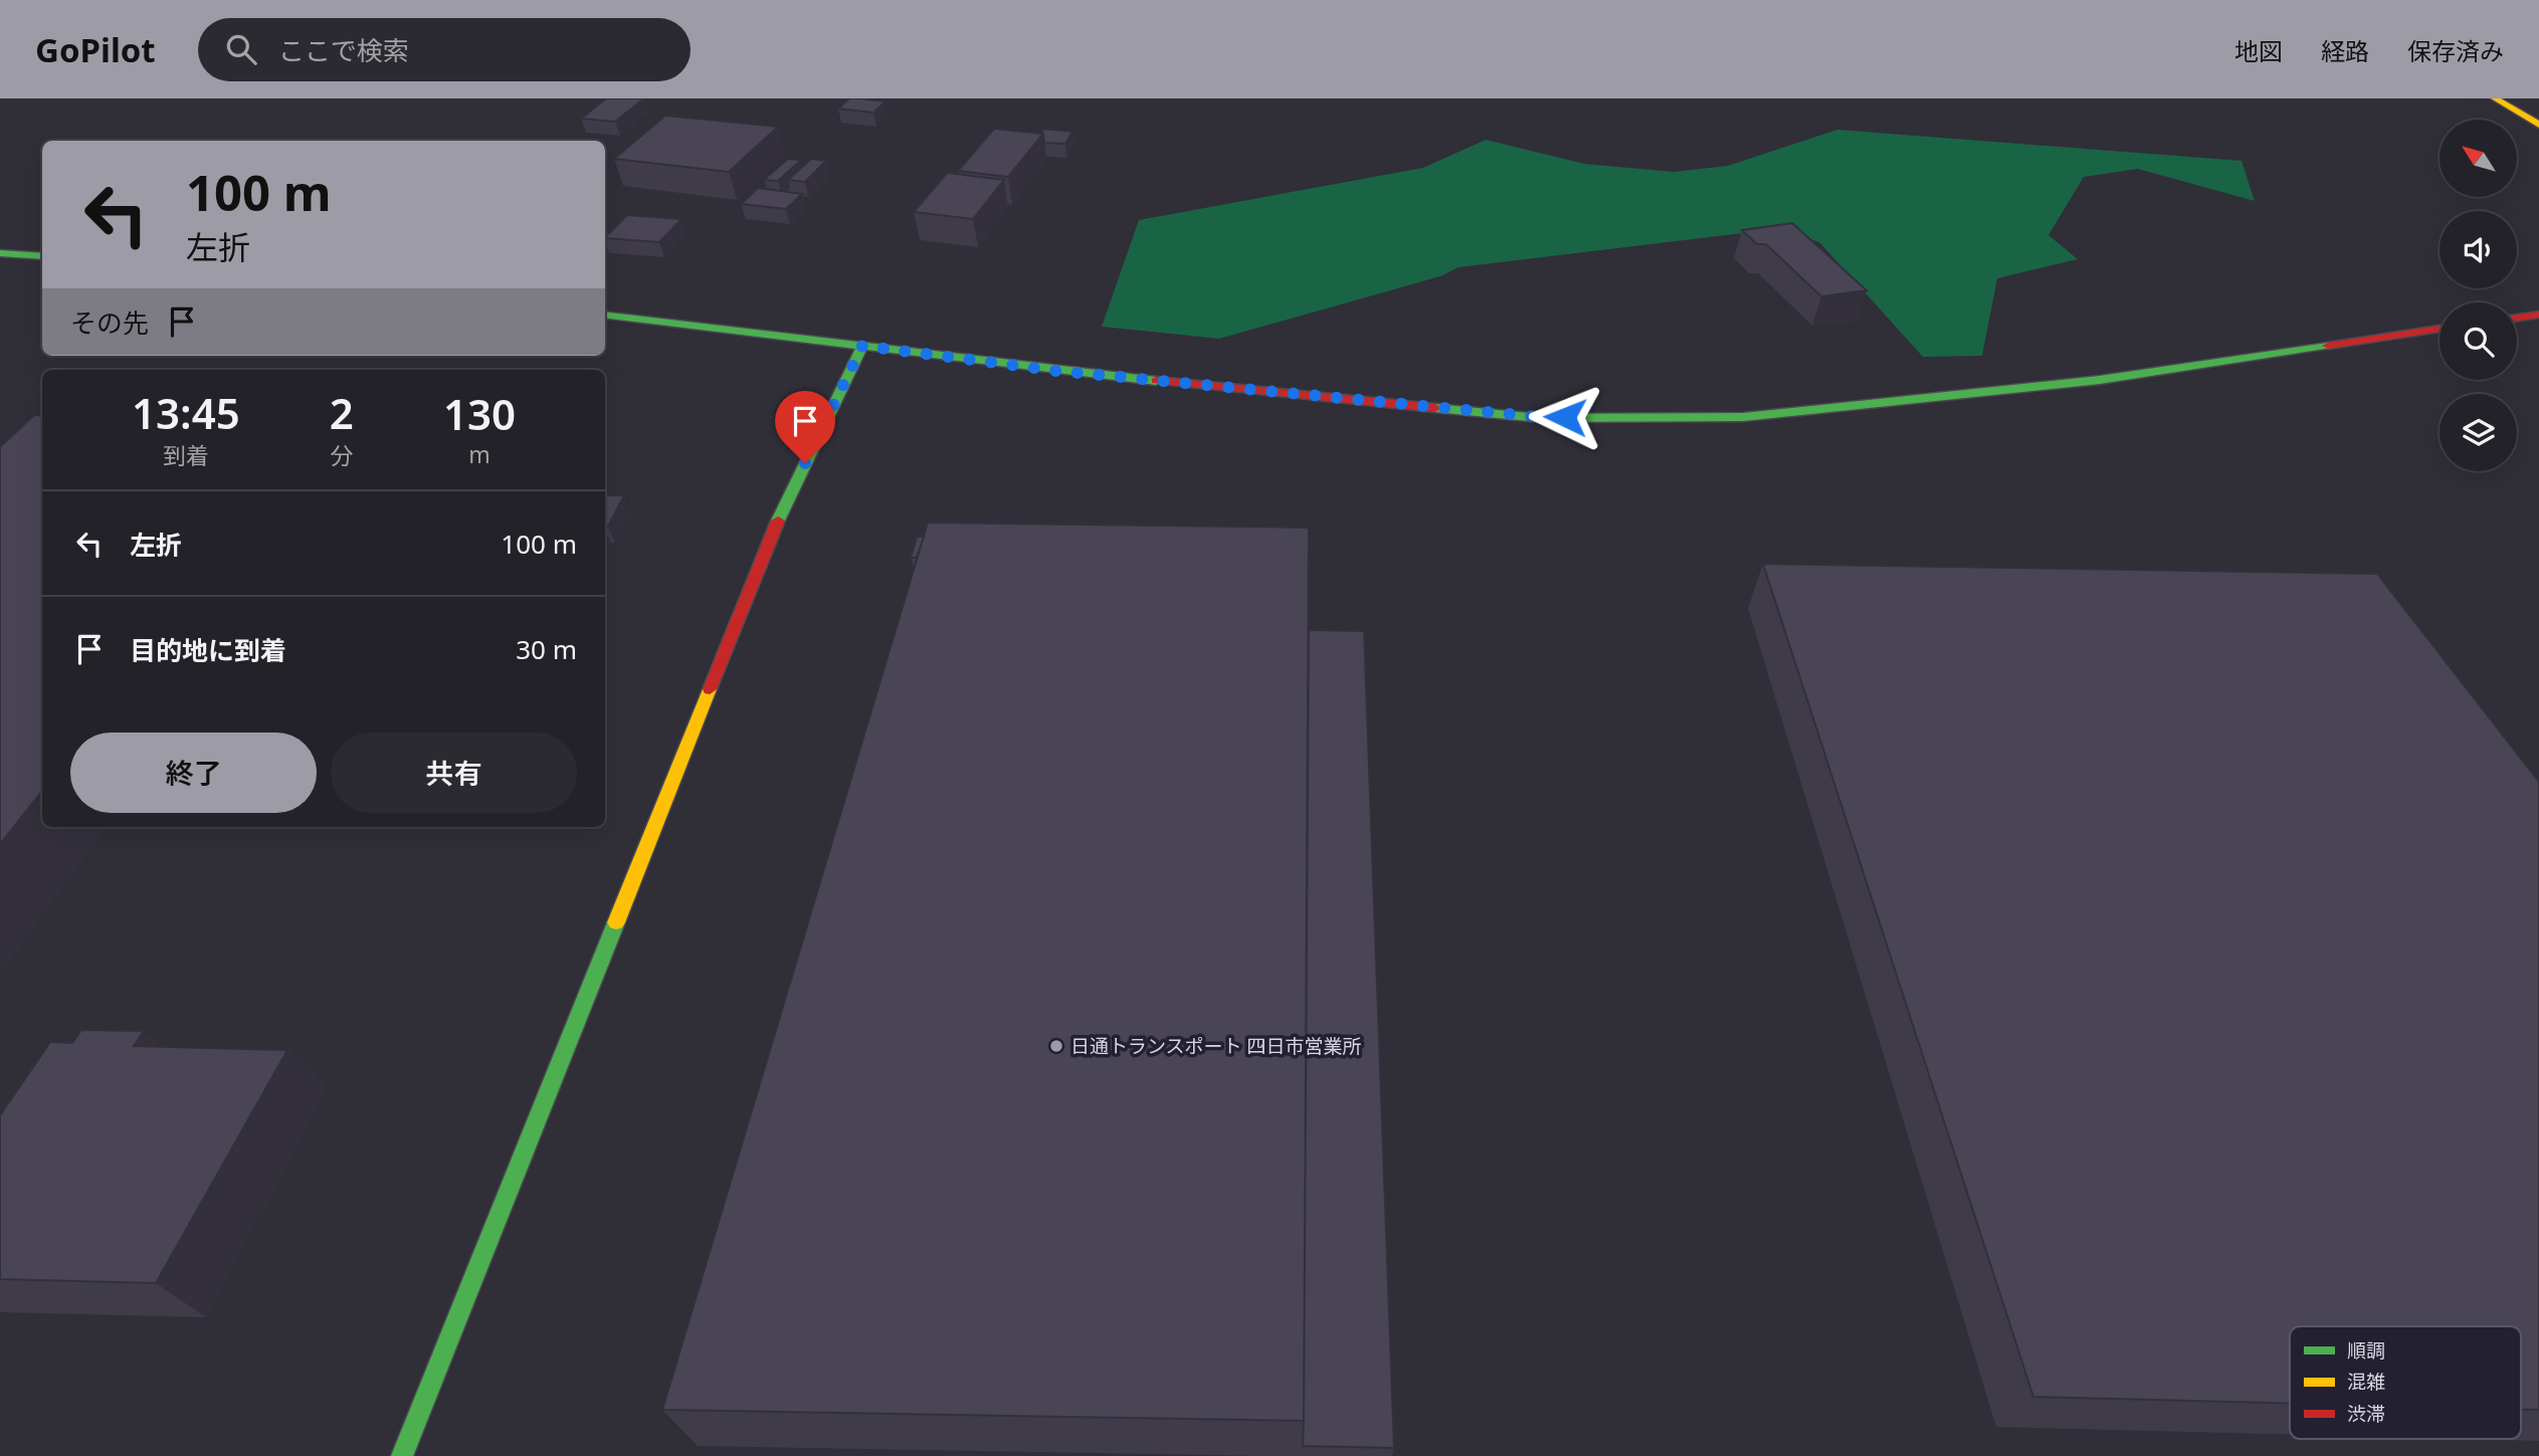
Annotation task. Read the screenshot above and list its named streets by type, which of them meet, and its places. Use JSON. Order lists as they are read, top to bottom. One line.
{"places":["日通トランスポート 四日市営業所"],"legend":["順調","混雑","渋滞"],"north":"top left","page":{"header":"GoPilot","search":"ここで検索","nav":["地図","経路","保存済み"],"turn":["100 m","左折"],"then":"その先","eta":["13:45","到着","2","分","130","m"],"list":[{"name":"左折","value":"100 m"},{"name":"目的地に到着","value":"30 m"}],"buttons":["終了","共有"]}}
